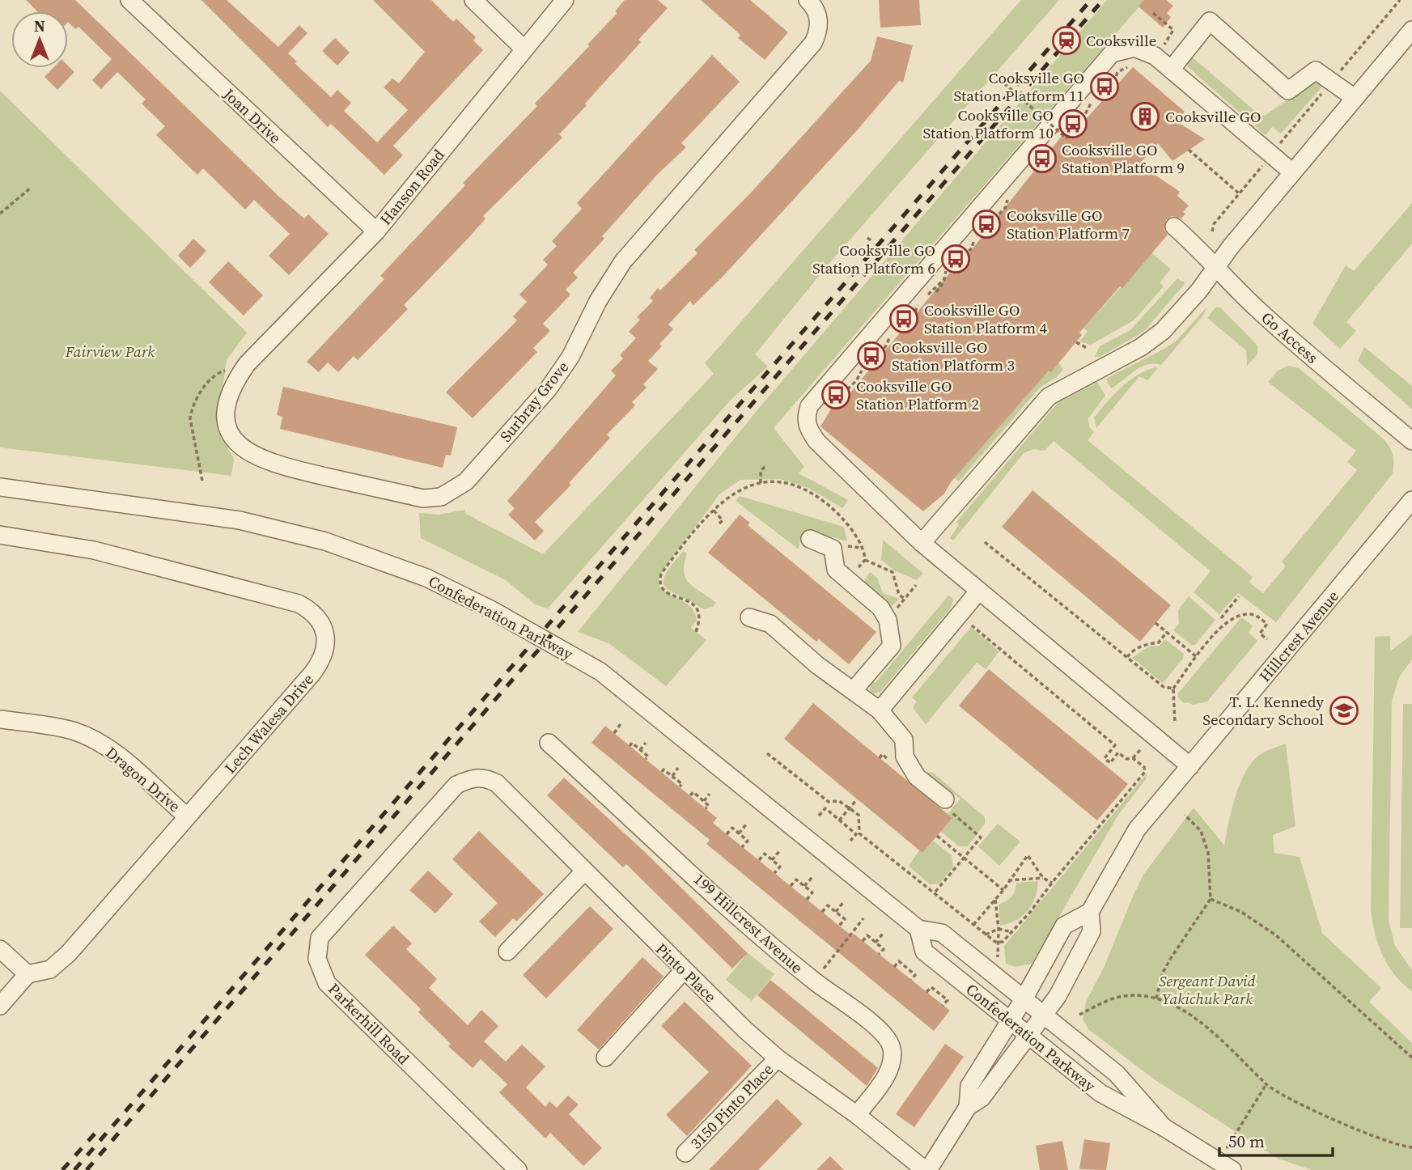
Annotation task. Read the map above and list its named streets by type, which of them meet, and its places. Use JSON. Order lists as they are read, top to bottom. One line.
{"streets":{"street":["Joan Drive","Hanson Road","Go Access","Surbray Grove","Confederation Parkway","Hillcrest Avenue","Lech Walesa Drive","Dragon Drive","199 Hillcrest Avenue","Pinto Place","Parkerhill Road","3150 Pinto Place"]},"crossings":[["Joan Drive","Hanson Road"],["Hanson Road","Surbray Grove"],["Confederation Parkway","Hillcrest Avenue"],["Hillcrest Avenue","Pinto Place"],["Lech Walesa Drive","Dragon Drive"],["199 Hillcrest Avenue","Pinto Place"],["Pinto Place","Parkerhill Road"],["Pinto Place","3150 Pinto Place"]],"parks":["Fairview Park","Sergeant David Yakichuk Park"],"places":{"station":["Cooksville"],"bus stop":["Cooksville GO Station Platform 11","Cooksville GO Station Platform 10","Cooksville GO Station Platform 9","Cooksville GO Station Platform 7","Cooksville GO Station Platform 6","Cooksville GO Station Platform 4","Cooksville GO Station Platform 3","Cooksville GO Station Platform 2"],"building":["Cooksville GO"],"school or university":["T. L. Kennedy Secondary School"]},"scale_bar":"50 m","north":"top"}
